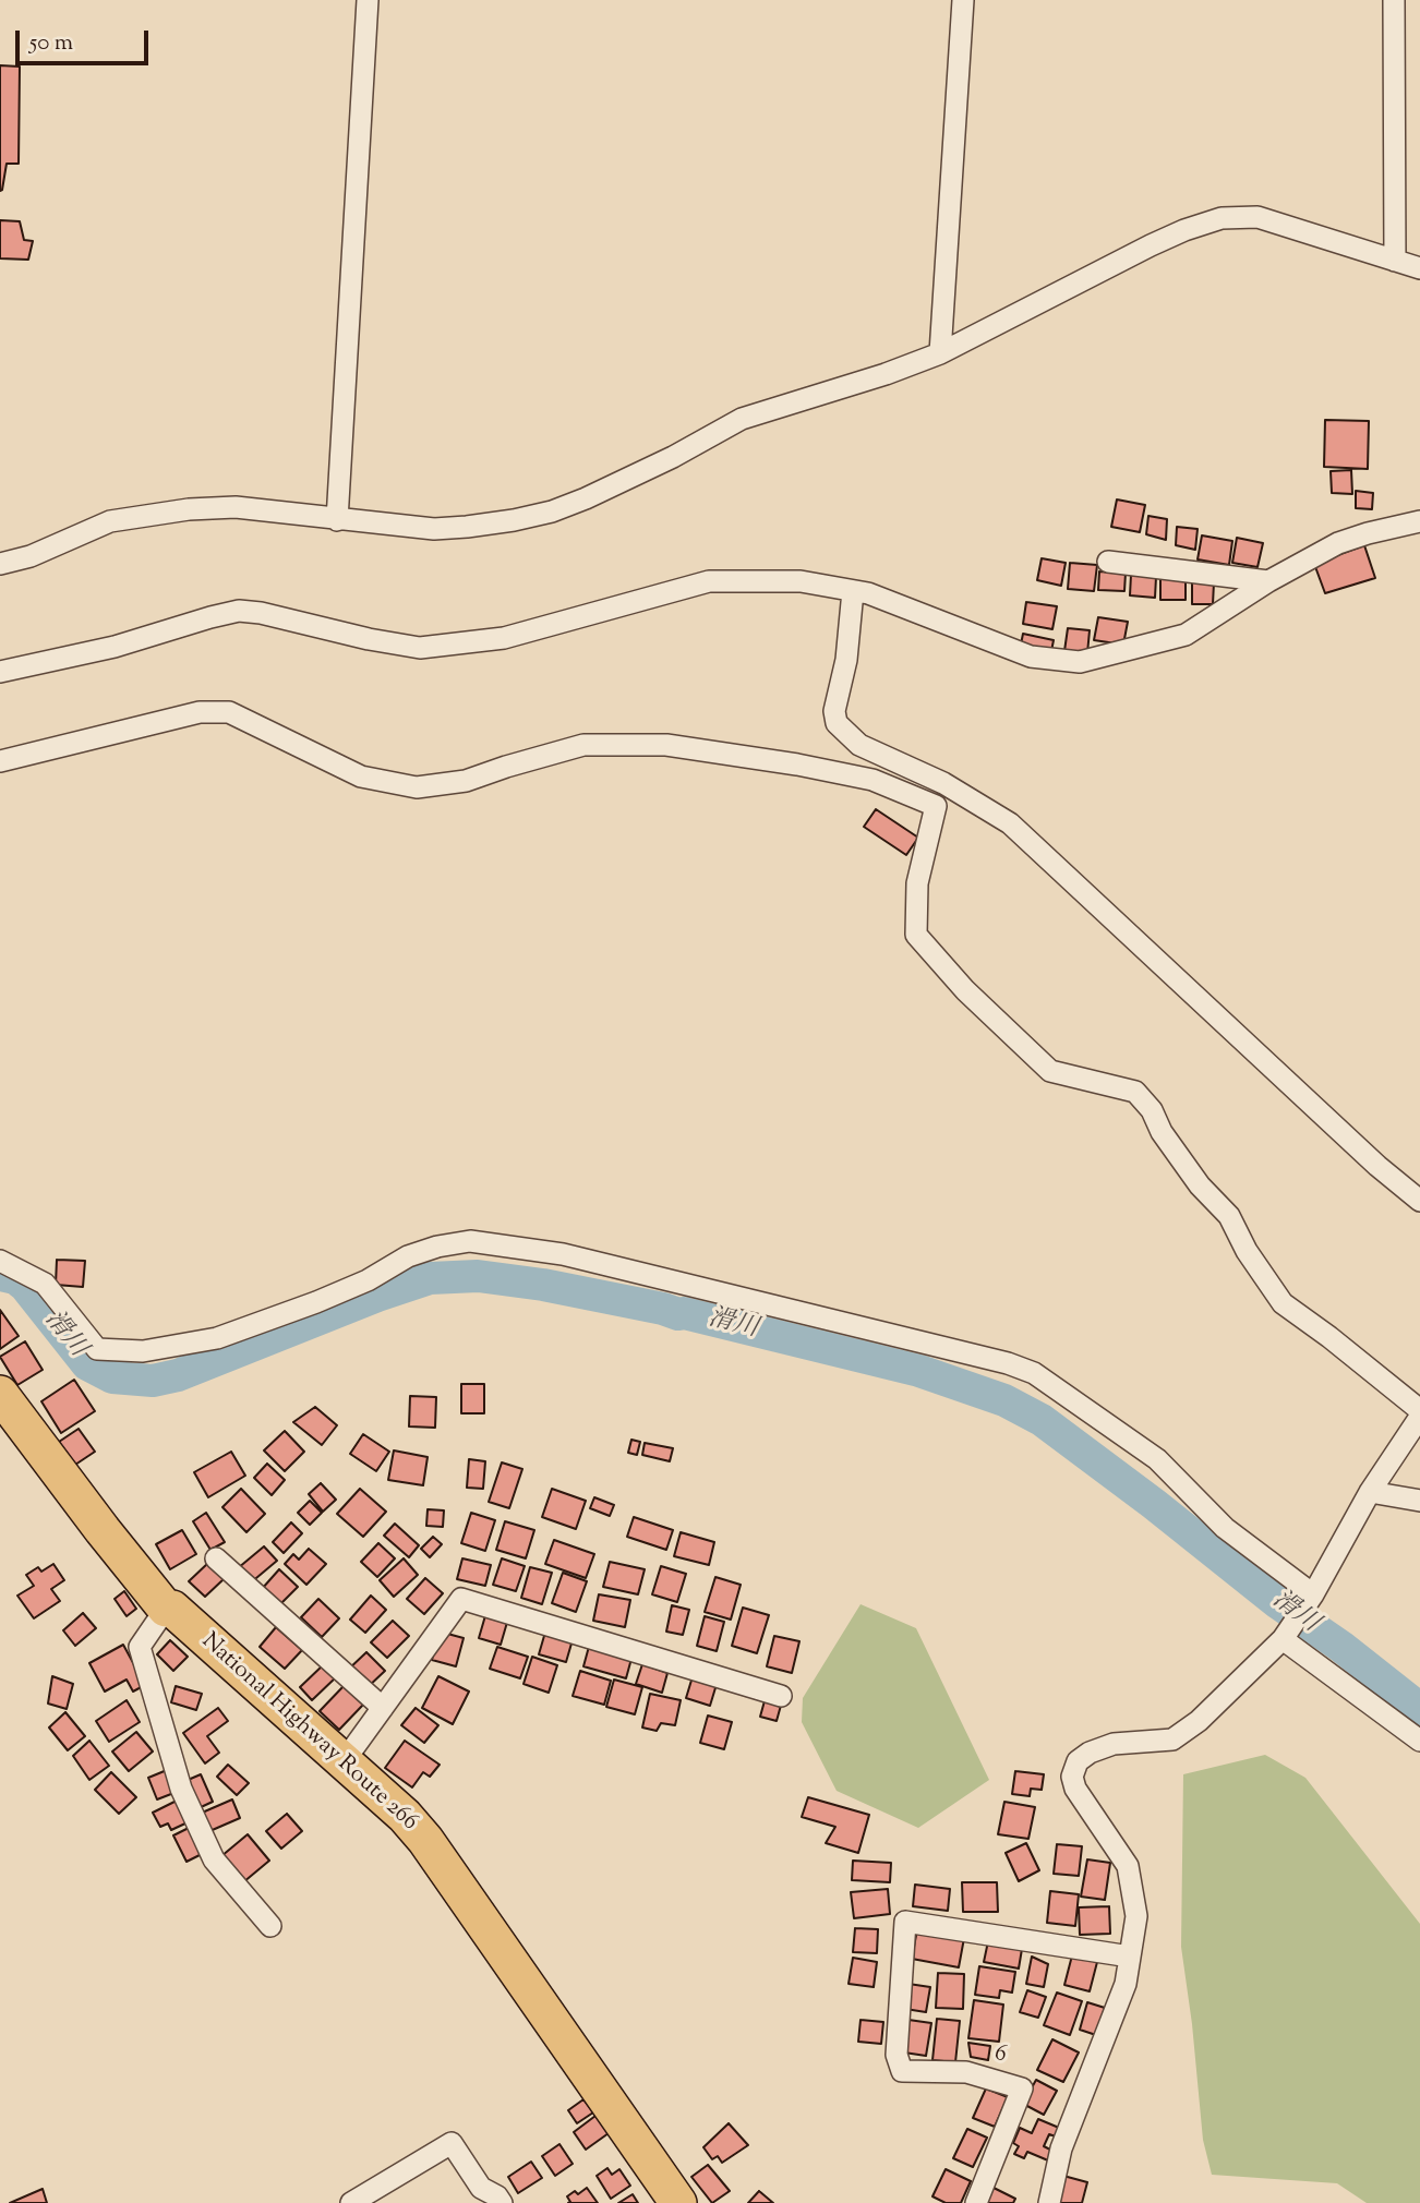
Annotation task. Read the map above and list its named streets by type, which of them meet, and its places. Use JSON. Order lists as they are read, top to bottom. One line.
{"streets":{"highway":["National Highway Route 266"],"street":["6"]},"water":["滑川"],"scale_bar":"50 m"}
